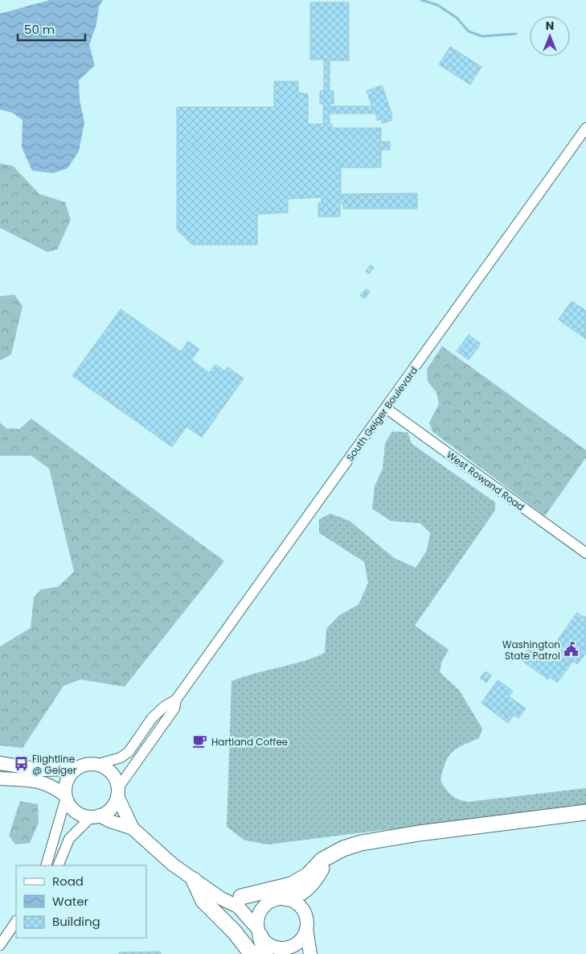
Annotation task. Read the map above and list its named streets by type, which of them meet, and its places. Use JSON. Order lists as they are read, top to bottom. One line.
{"streets":{"street":["South Geiger Boulevard","West Rowand Road"]},"crossings":[["South Geiger Boulevard","West Rowand Road"]],"places":{"public building":["Washington State Patrol"],"cafe":["Hartland Coffee"],"bus stop":["Flightline @ Geiger"]},"legend":["Road","Water","Building"],"scale_bar":"50 m","north":"top"}
